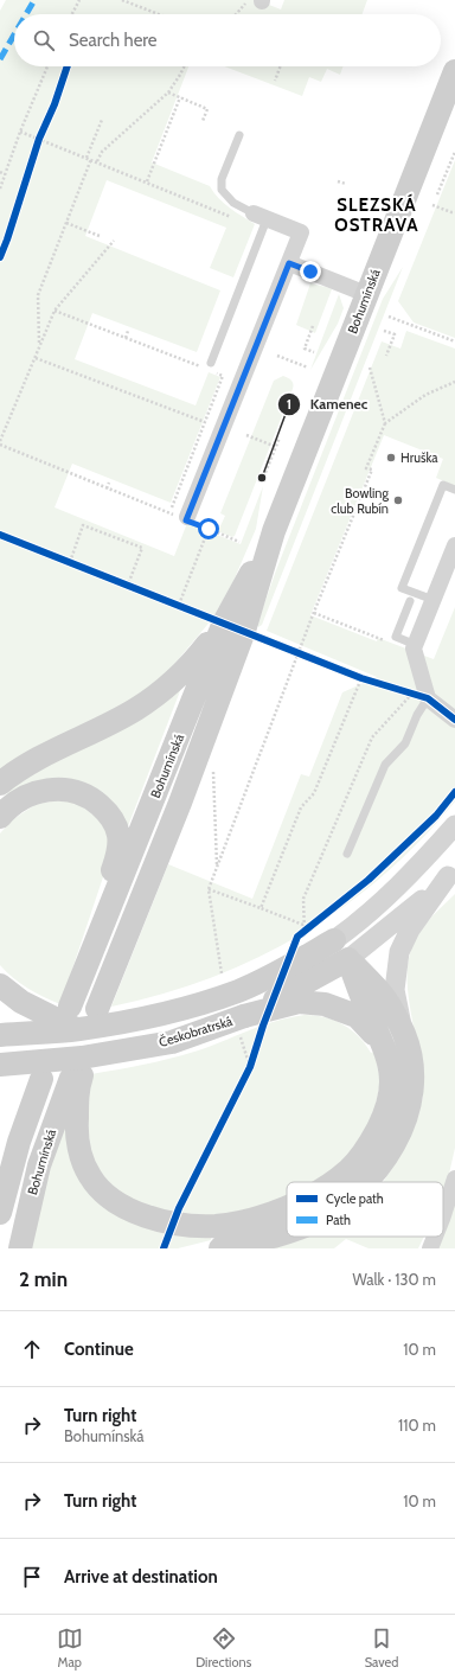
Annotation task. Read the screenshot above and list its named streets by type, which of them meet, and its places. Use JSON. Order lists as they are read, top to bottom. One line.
{"streets":{"main road":["Bohumínská","Českobratrská"]},"districts":["SLEZSKÁ OSTRAVA"],"places":["Hruška","Kamenec","Bowling club Rubín"],"legend":["Cycle path","Path"],"page":{"search":"Search here","heading":["2 min","Walk · 130 m"],"list":[["Continue","10 m"],["Turn right","Bohumínská","110 m"],["Turn right","10 m"],"Arrive at destination"],"nav":["Map","Directions","Saved"]}}
